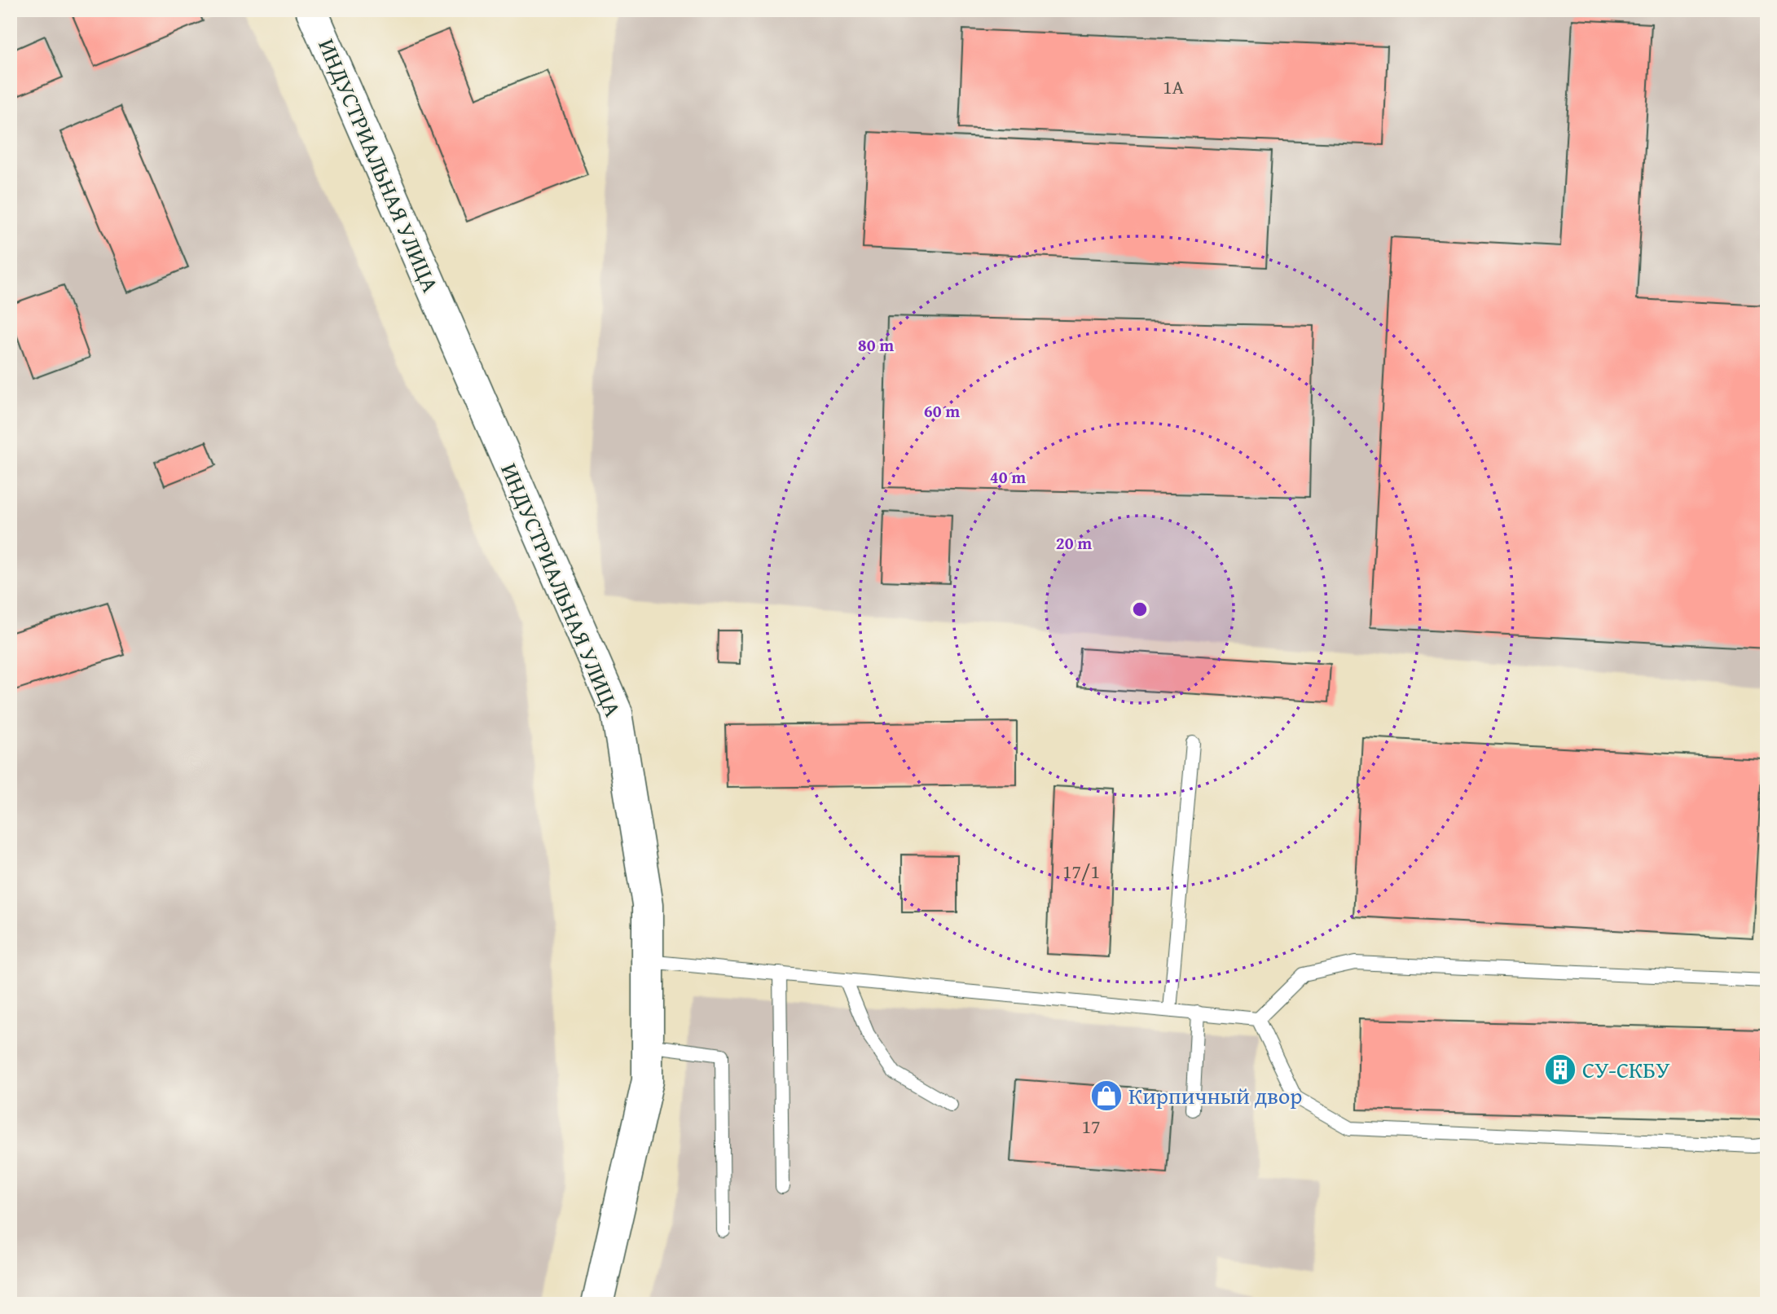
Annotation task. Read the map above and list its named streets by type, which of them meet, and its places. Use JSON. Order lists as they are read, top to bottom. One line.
{"streets":{"street":["ИНДУСТРИАЛЬНАЯ УЛИЦА"]},"places":{"building":["СУ-СКБУ"],"shop":["Кирпичный двор"]},"house_numbers":["1А","17/1","17"],"rings":["80 m","60 m","40 m","20 m"]}
